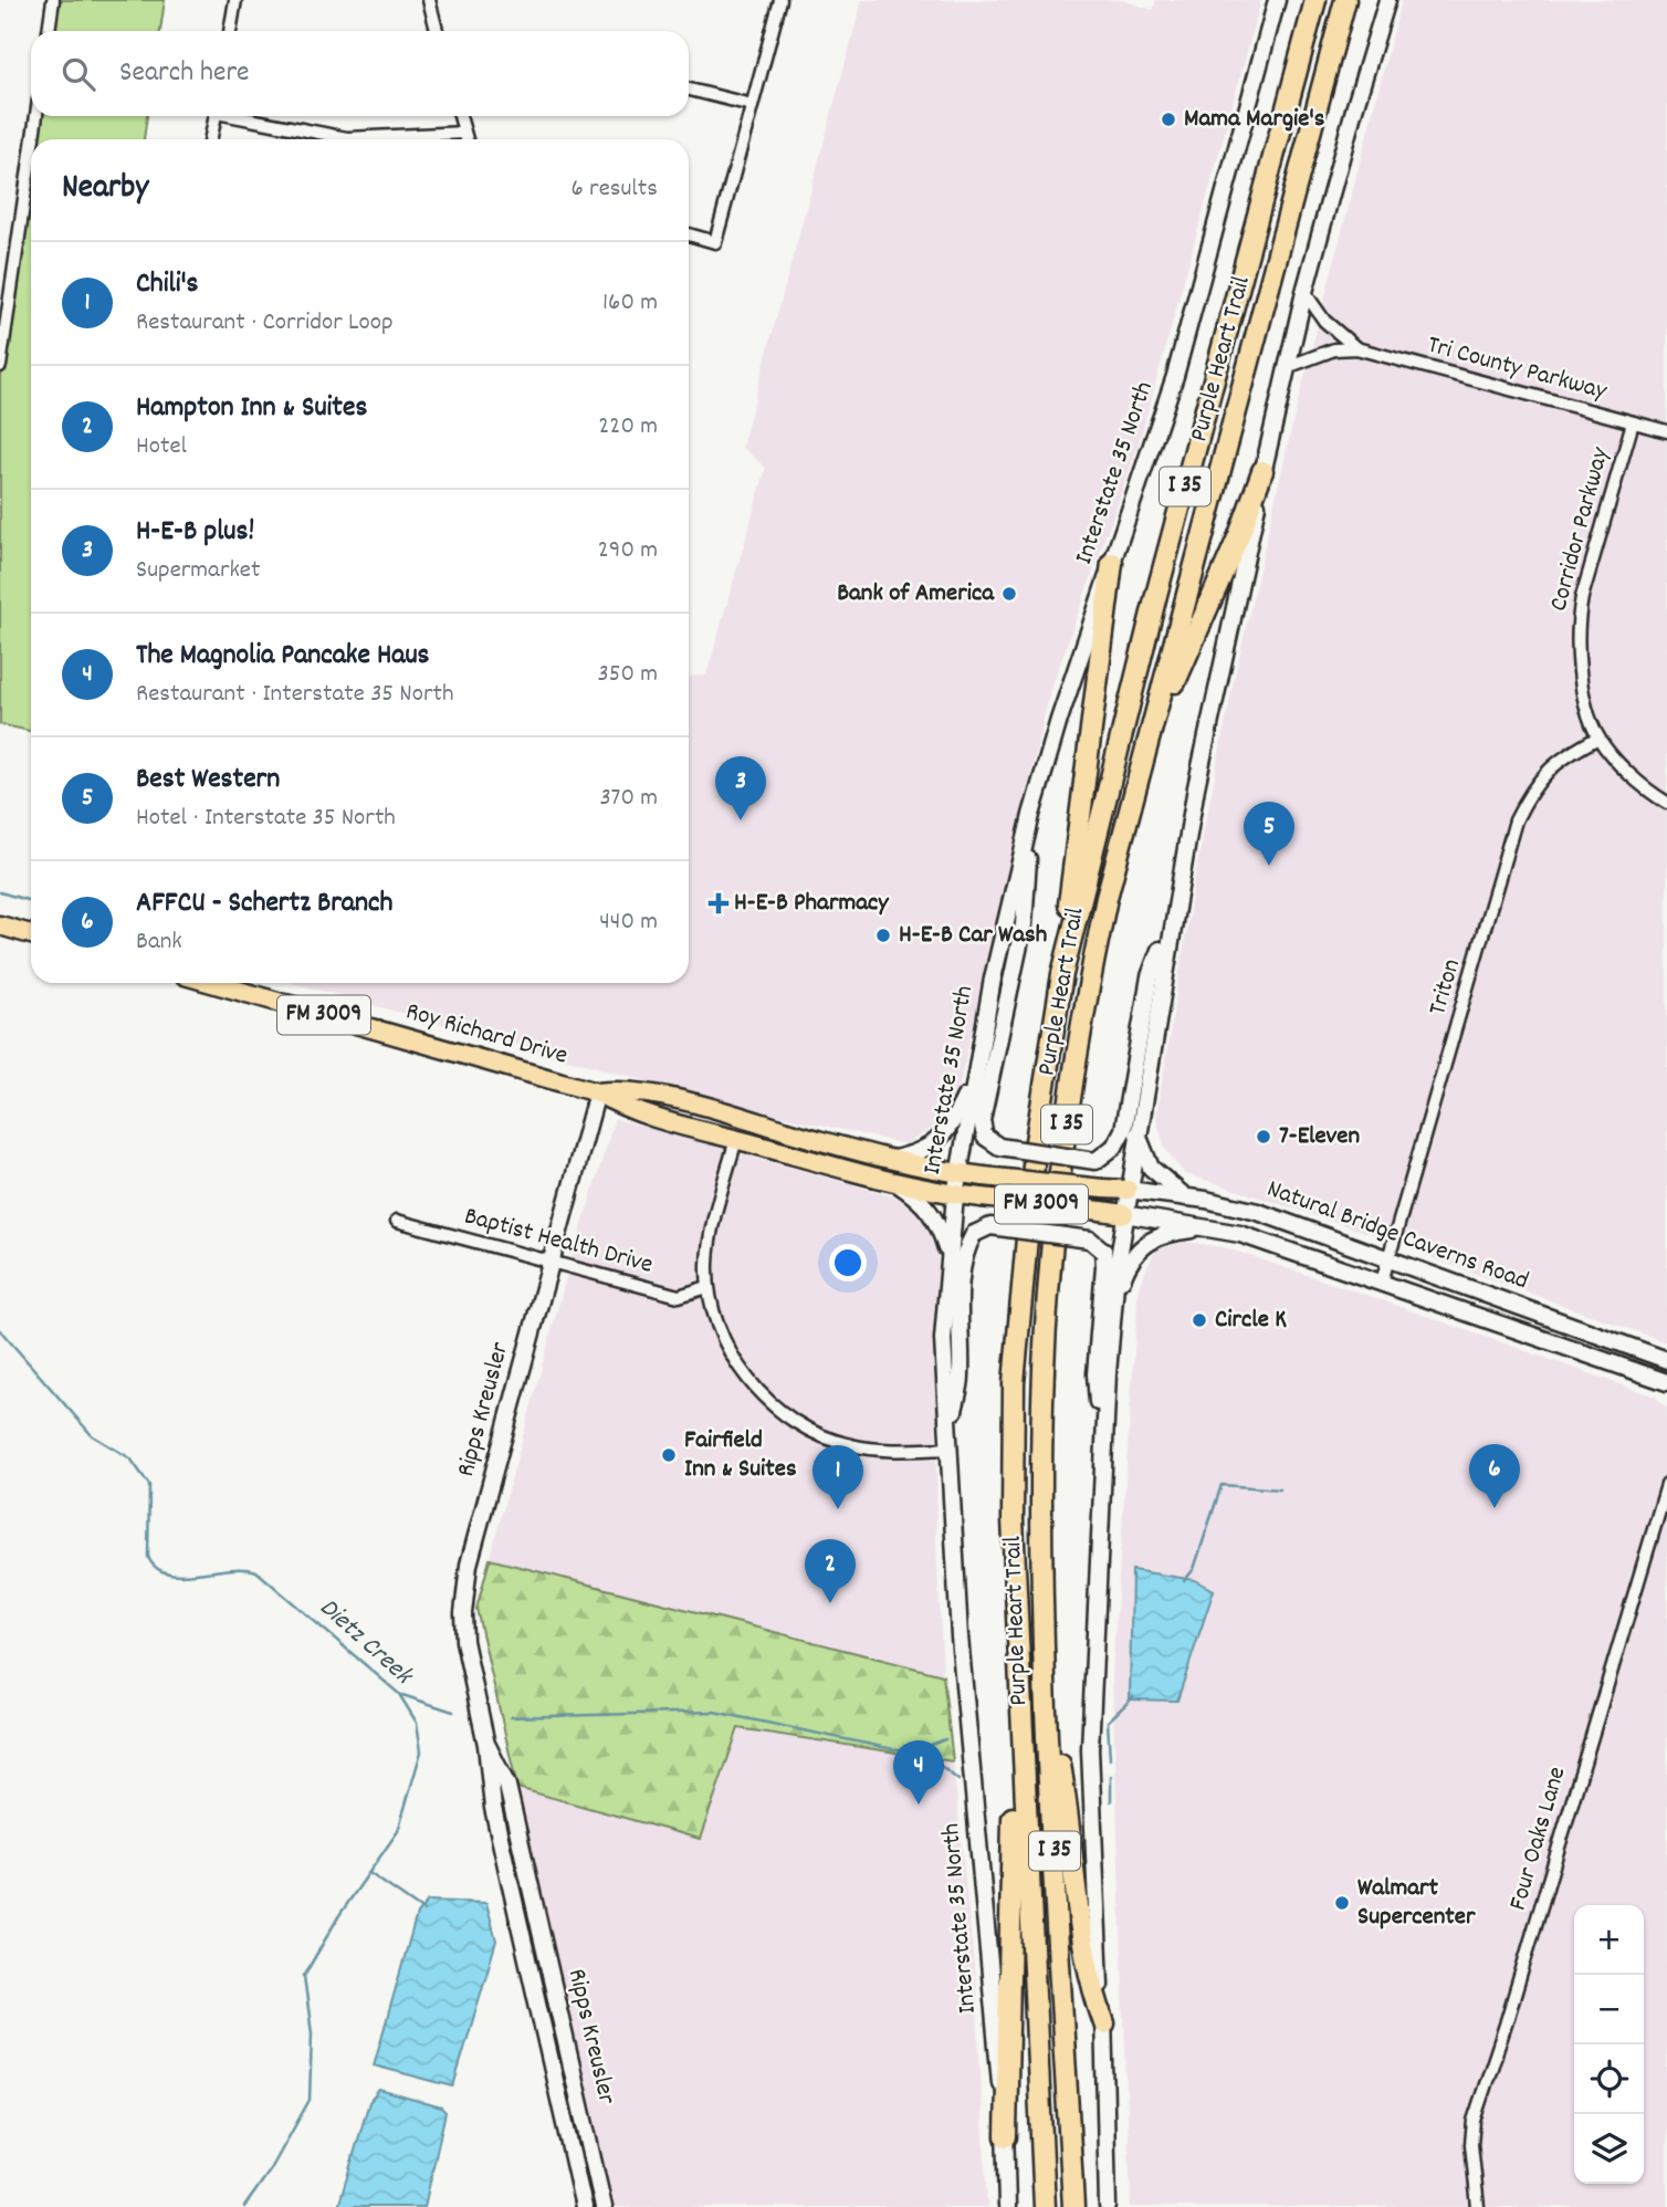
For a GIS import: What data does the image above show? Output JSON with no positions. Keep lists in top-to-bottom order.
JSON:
{
  "streets": {
    "highway": ["Purple Heart Trail", "I 35"],
    "main road": [
      "Interstate 35 North",
      "FM 3009",
      "Roy Richard Drive",
      "Natural Bridge Caverns Road",
      "Ripps Kreusler"
    ],
    "street": [
      "Tri County Parkway",
      "Corridor Parkway",
      "Triton",
      "Baptist Health Drive",
      "Four Oaks Lane"
    ]
  },
  "crossings": [
    ["Tri County Parkway", "Corridor Parkway"],
    ["Interstate 35 North", "FM 3009"],
    ["Interstate 35 North", "Roy Richard Drive"],
    ["Interstate 35 North", "Natural Bridge Caverns Road"],
    ["Corridor Parkway", "Triton"],
    ["Triton", "Natural Bridge Caverns Road"],
    ["FM 3009", "Roy Richard Drive"],
    ["FM 3009", "Natural Bridge Caverns Road"],
    ["Roy Richard Drive", "Natural Bridge Caverns Road"],
    ["Roy Richard Drive", "Ripps Kreusler"],
    ["Baptist Health Drive", "Ripps Kreusler"]
  ],
  "water": ["Dietz Creek"],
  "places": {
    "other": [
      "Mama Margie's",
      "Bank of America",
      "H-E-B Car Wash",
      "7-Eleven",
      "Circle K",
      "Fairfield Inn & Suites",
      "Walmart Supercenter"
    ],
    "health": ["H-E-B Pharmacy"]
  },
  "page": {
    "search": "Search here",
    "heading": ["Nearby", "6 results"],
    "list": [
      {
        "mark": "1",
        "name": "Chili's",
        "note": "Restaurant · Corridor Loop",
        "value": "160 m"
      },
      {
        "mark": "2",
        "name": "Hampton Inn & Suites",
        "note": "Hotel",
        "value": "220 m"
      },
      {
        "mark": "3",
        "name": "H-E-B plus!",
        "note": "Supermarket",
        "value": "290 m"
      },
      {
        "mark": "4",
        "name": "The Magnolia Pancake Haus",
        "note": "Restaurant · Interstate 35 North",
        "value": "350 m"
      },
      {
        "mark": "5",
        "name": "Best Western",
        "note": "Hotel · Interstate 35 North",
        "value": "370 m"
      },
      {
        "mark": "6",
        "name": "AFFCU - Schertz Branch",
        "note": "Bank",
        "value": "440 m"
      }
    ],
    "pins": [
      "3",
      "5",
      "6",
      "1",
      "2",
      "4"
    ],
    "map_buttons": ["+", "−"]
  }
}
